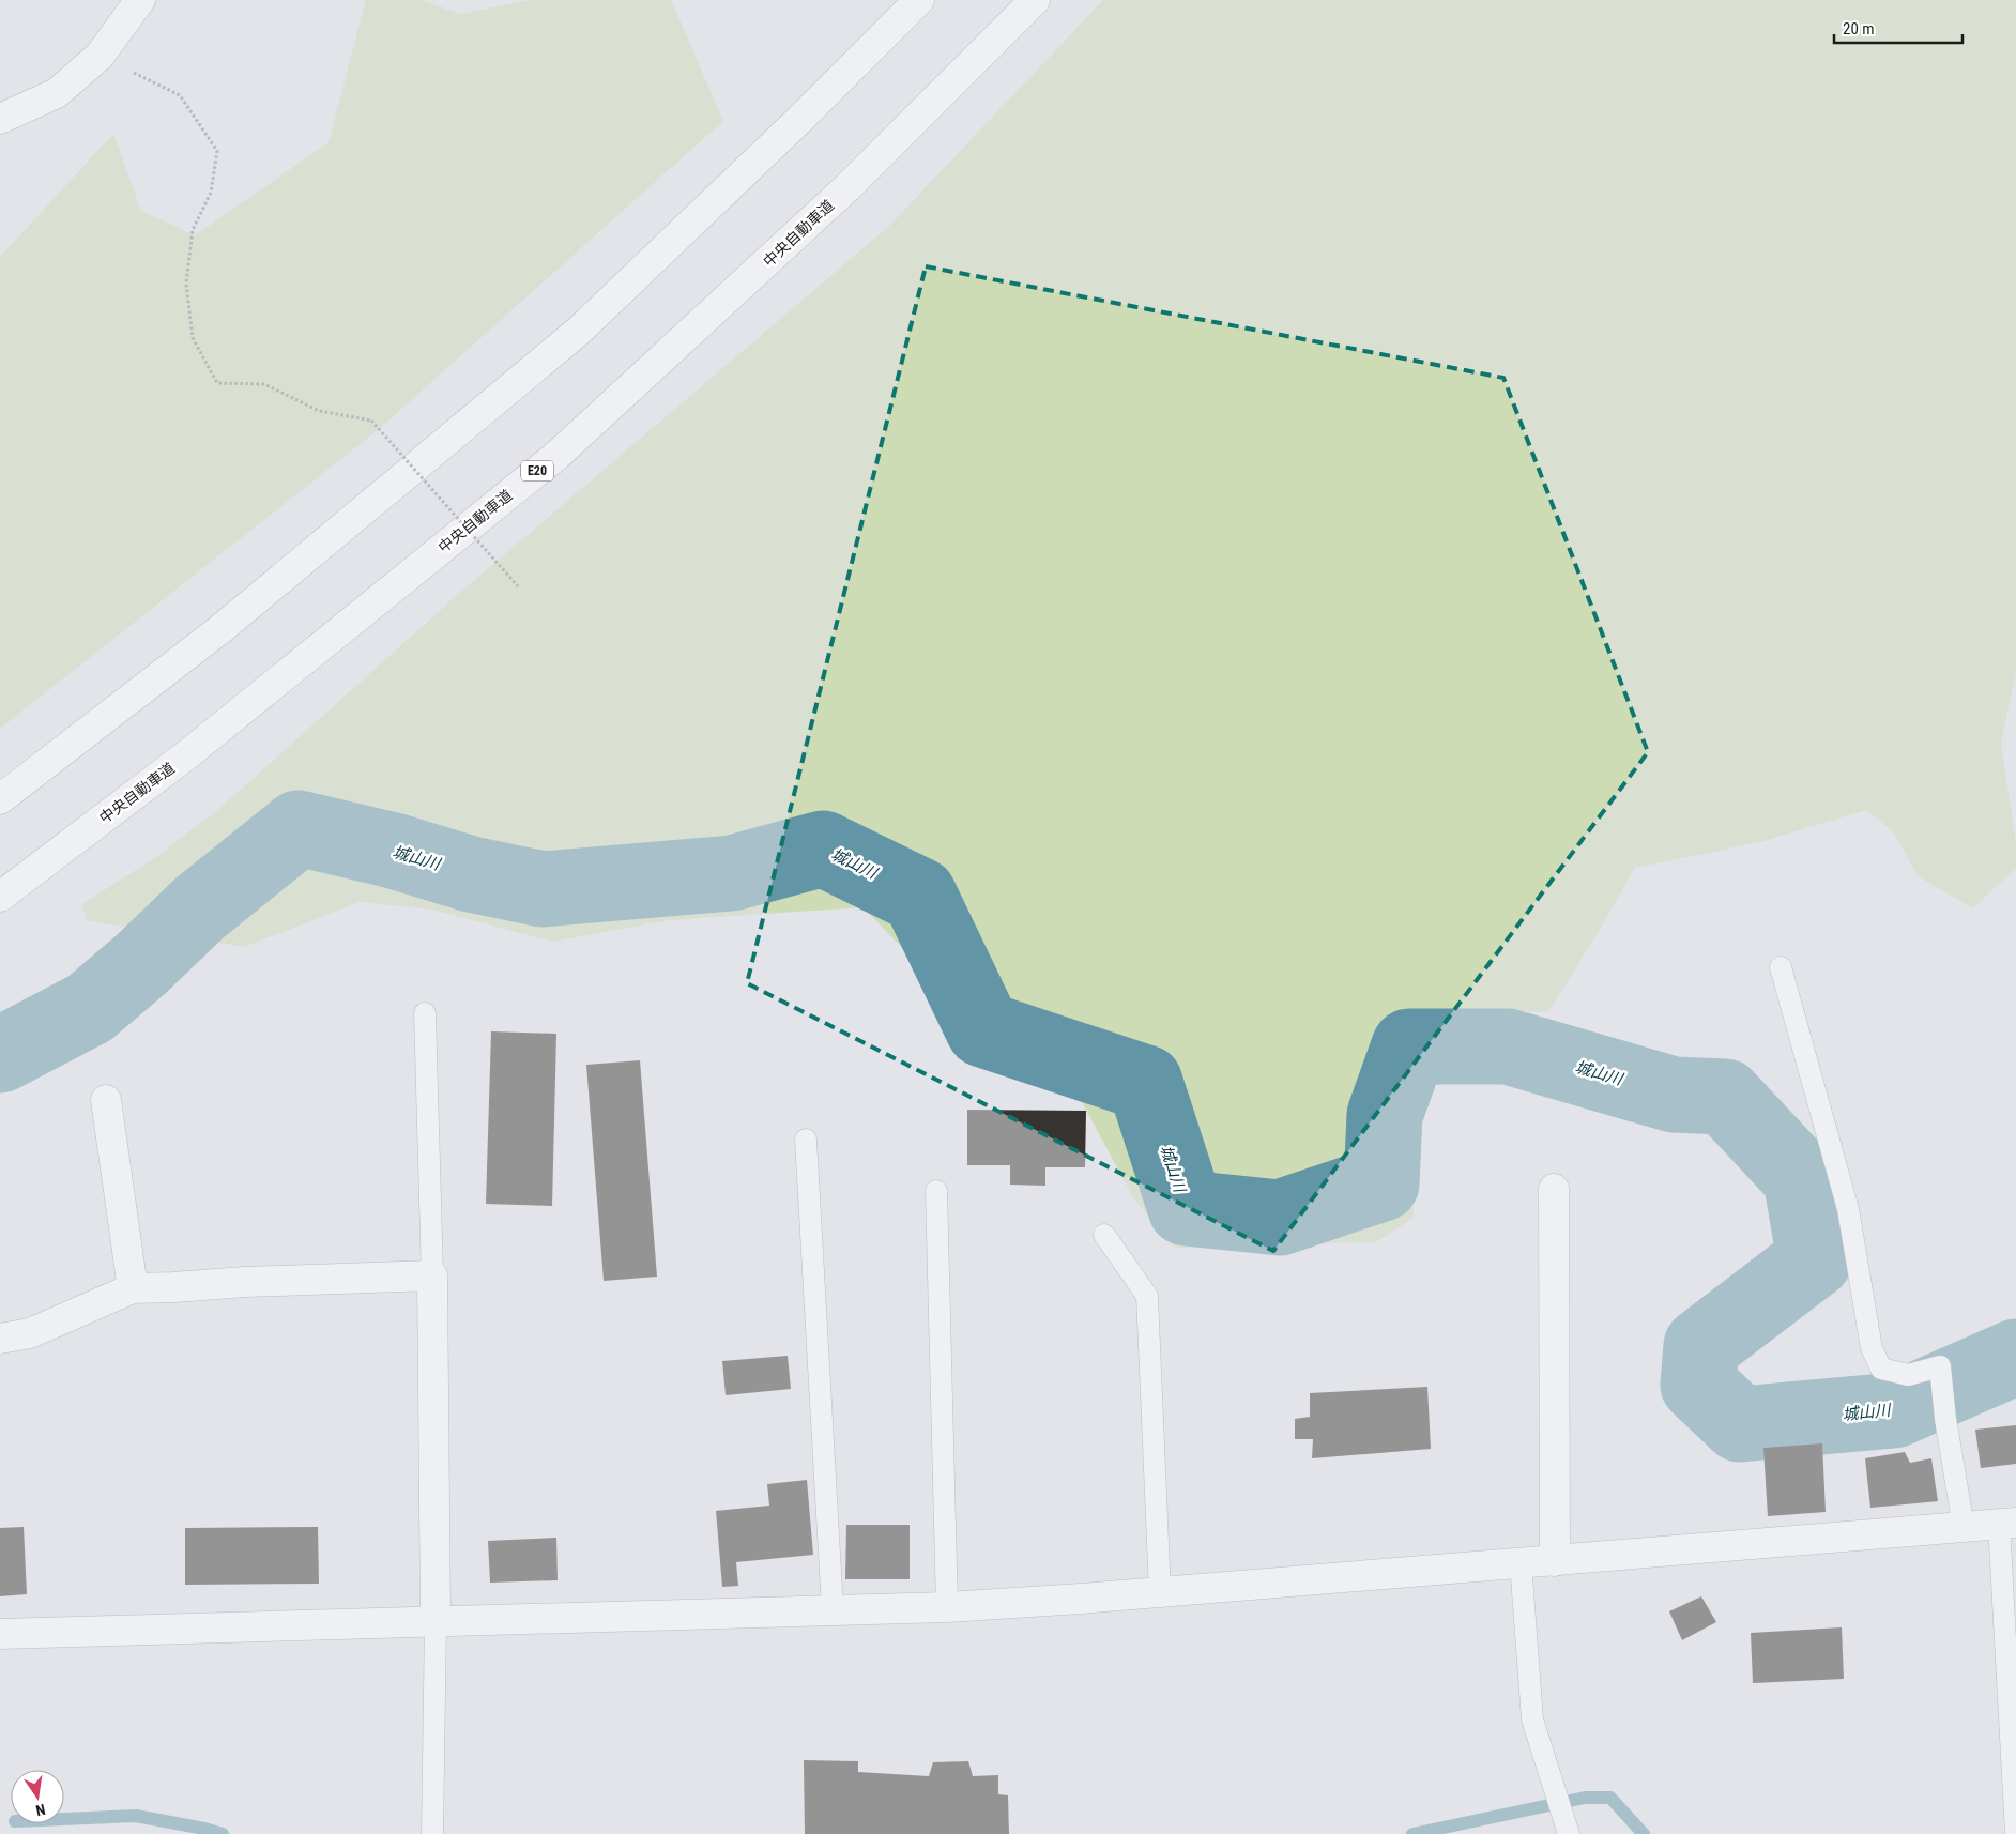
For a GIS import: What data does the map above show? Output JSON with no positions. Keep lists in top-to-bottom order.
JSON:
{
  "streets": {
    "main road": ["中央自動車道", "E20"]
  },
  "water": ["城山川"],
  "scale_bar": "20 m",
  "north": "bottom"
}
